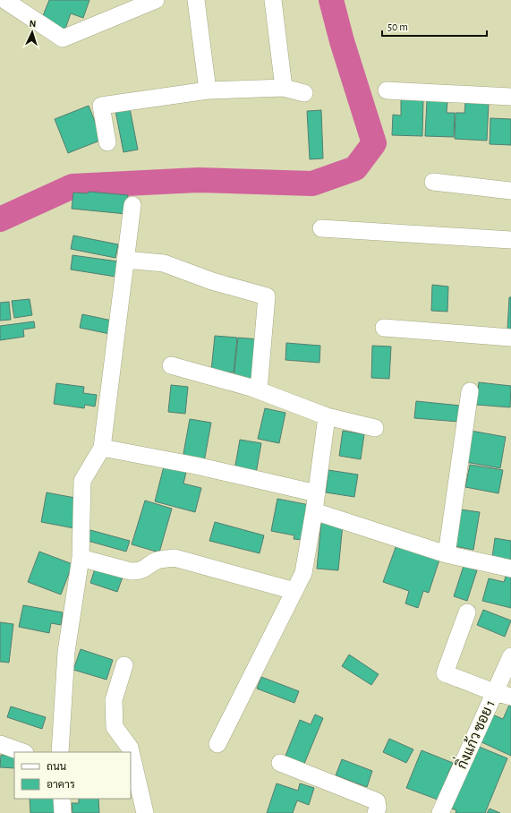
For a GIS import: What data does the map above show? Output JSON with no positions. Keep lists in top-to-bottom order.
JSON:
{
  "streets": {
    "street": ["กิ่งแก้ว ซอย 1"]
  },
  "legend": ["ถนน", "อาคาร"],
  "scale_bar": "50 m",
  "north": "top"
}
